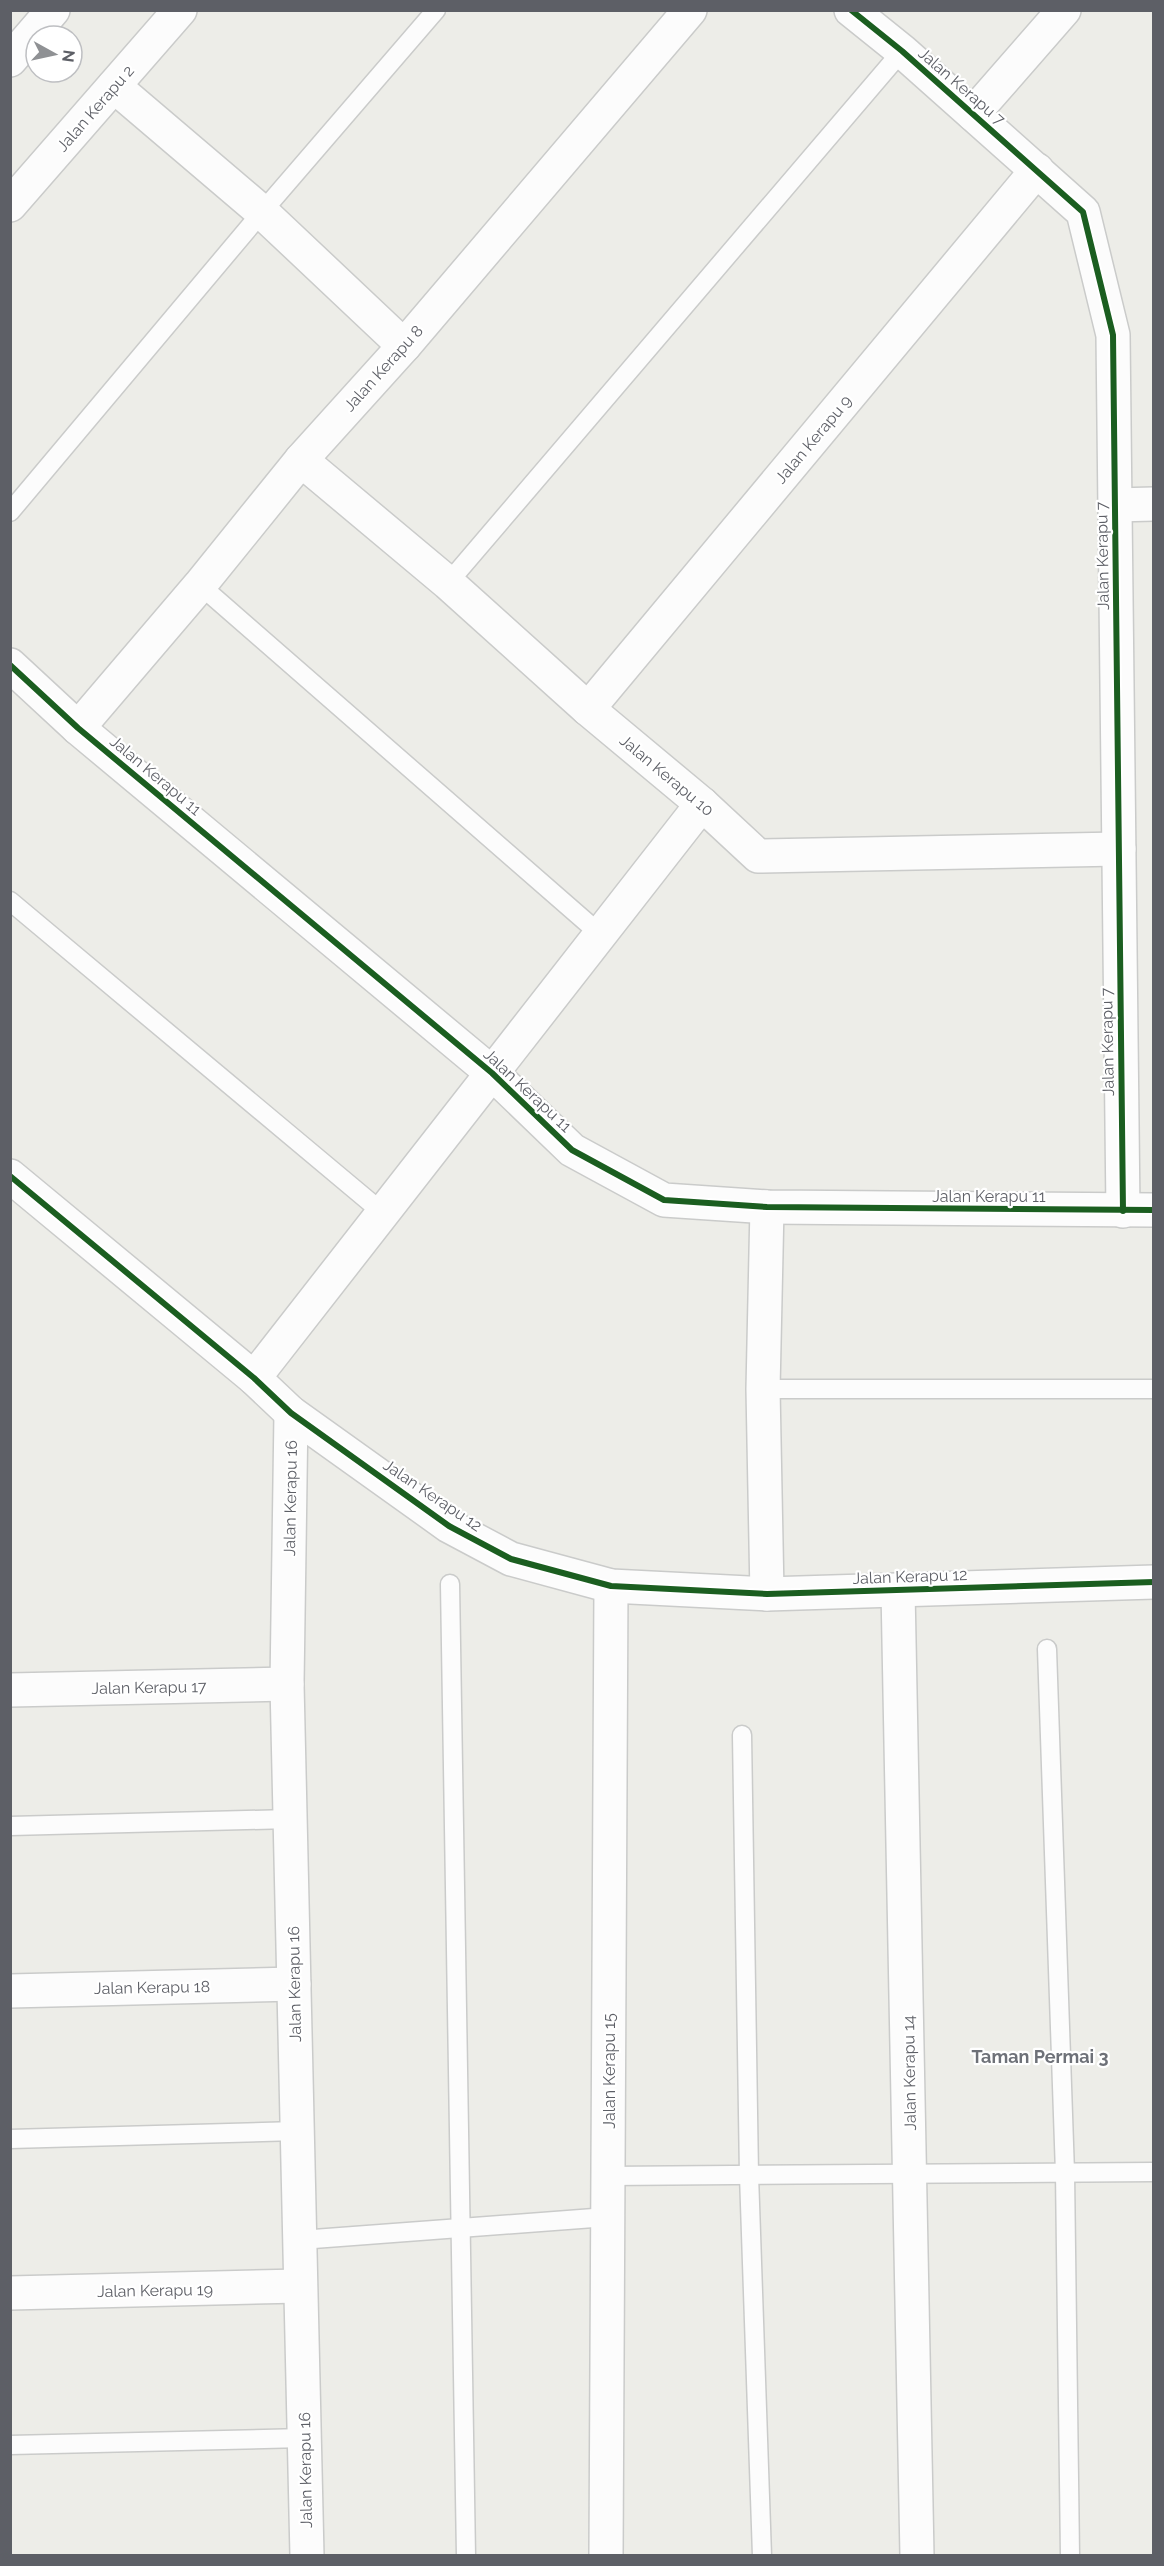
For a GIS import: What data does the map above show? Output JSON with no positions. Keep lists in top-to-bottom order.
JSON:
{
  "streets": {
    "street": [
      "Jalan Kerapu 7",
      "Jalan Kerapu 2",
      "Jalan Kerapu 8",
      "Jalan Kerapu 9",
      "Jalan Kerapu 11",
      "Jalan Kerapu 10",
      "Jalan Kerapu 12",
      "Jalan Kerapu 16",
      "Jalan Kerapu 17",
      "Jalan Kerapu 18",
      "Jalan Kerapu 15",
      "Jalan Kerapu 14",
      "Jalan Kerapu 19"
    ]
  },
  "crossings": [
    ["Jalan Kerapu 7", "Jalan Kerapu 9"],
    ["Jalan Kerapu 7", "Jalan Kerapu 11"],
    ["Jalan Kerapu 7", "Jalan Kerapu 10"],
    ["Jalan Kerapu 8", "Jalan Kerapu 11"],
    ["Jalan Kerapu 8", "Jalan Kerapu 10"],
    ["Jalan Kerapu 9", "Jalan Kerapu 10"],
    ["Jalan Kerapu 12", "Jalan Kerapu 16"],
    ["Jalan Kerapu 12", "Jalan Kerapu 15"],
    ["Jalan Kerapu 12", "Jalan Kerapu 14"],
    ["Jalan Kerapu 16", "Jalan Kerapu 17"],
    ["Jalan Kerapu 16", "Jalan Kerapu 18"],
    ["Jalan Kerapu 16", "Jalan Kerapu 19"]
  ],
  "districts": ["Taman Permai 3"],
  "north": "right"
}
